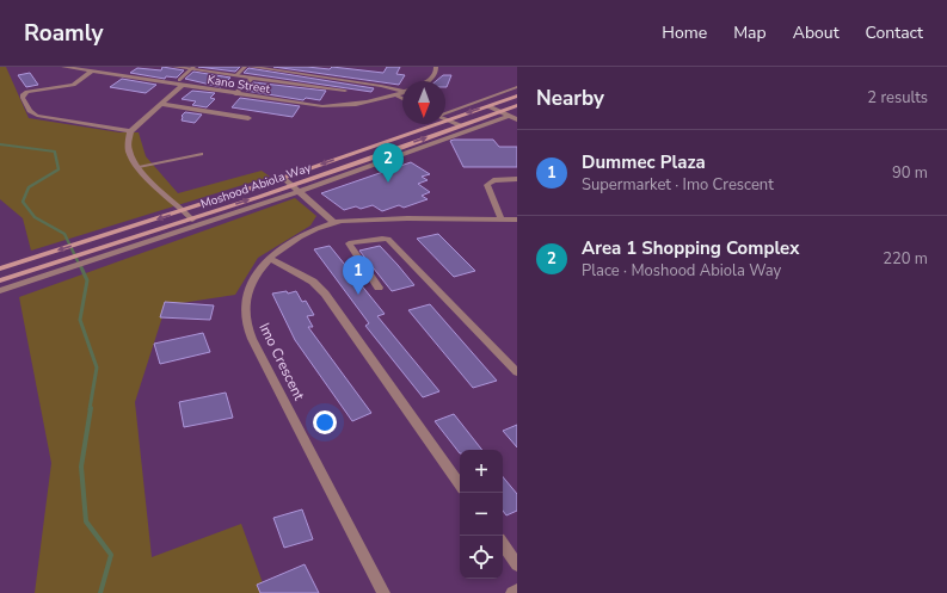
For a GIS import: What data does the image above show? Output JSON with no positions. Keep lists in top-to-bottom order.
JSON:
{
  "streets": {
    "main road": ["Moshood Abiola Way"],
    "street": ["Kano Street", "Imo Crescent"]
  },
  "north": "bottom",
  "page": {
    "header": "Roamly",
    "nav": [
      "Home",
      "Map",
      "About",
      "Contact"
    ],
    "heading": ["Nearby", "2 results"],
    "list": [
      {
        "mark": "1",
        "name": "Dummec Plaza",
        "note": "Supermarket · Imo Crescent",
        "value": "90 m"
      },
      {
        "mark": "2",
        "name": "Area 1 Shopping Complex",
        "note": "Place · Moshood Abiola Way",
        "value": "220 m"
      }
    ],
    "pins": ["2", "1"],
    "map_buttons": ["+", "−"]
  }
}
